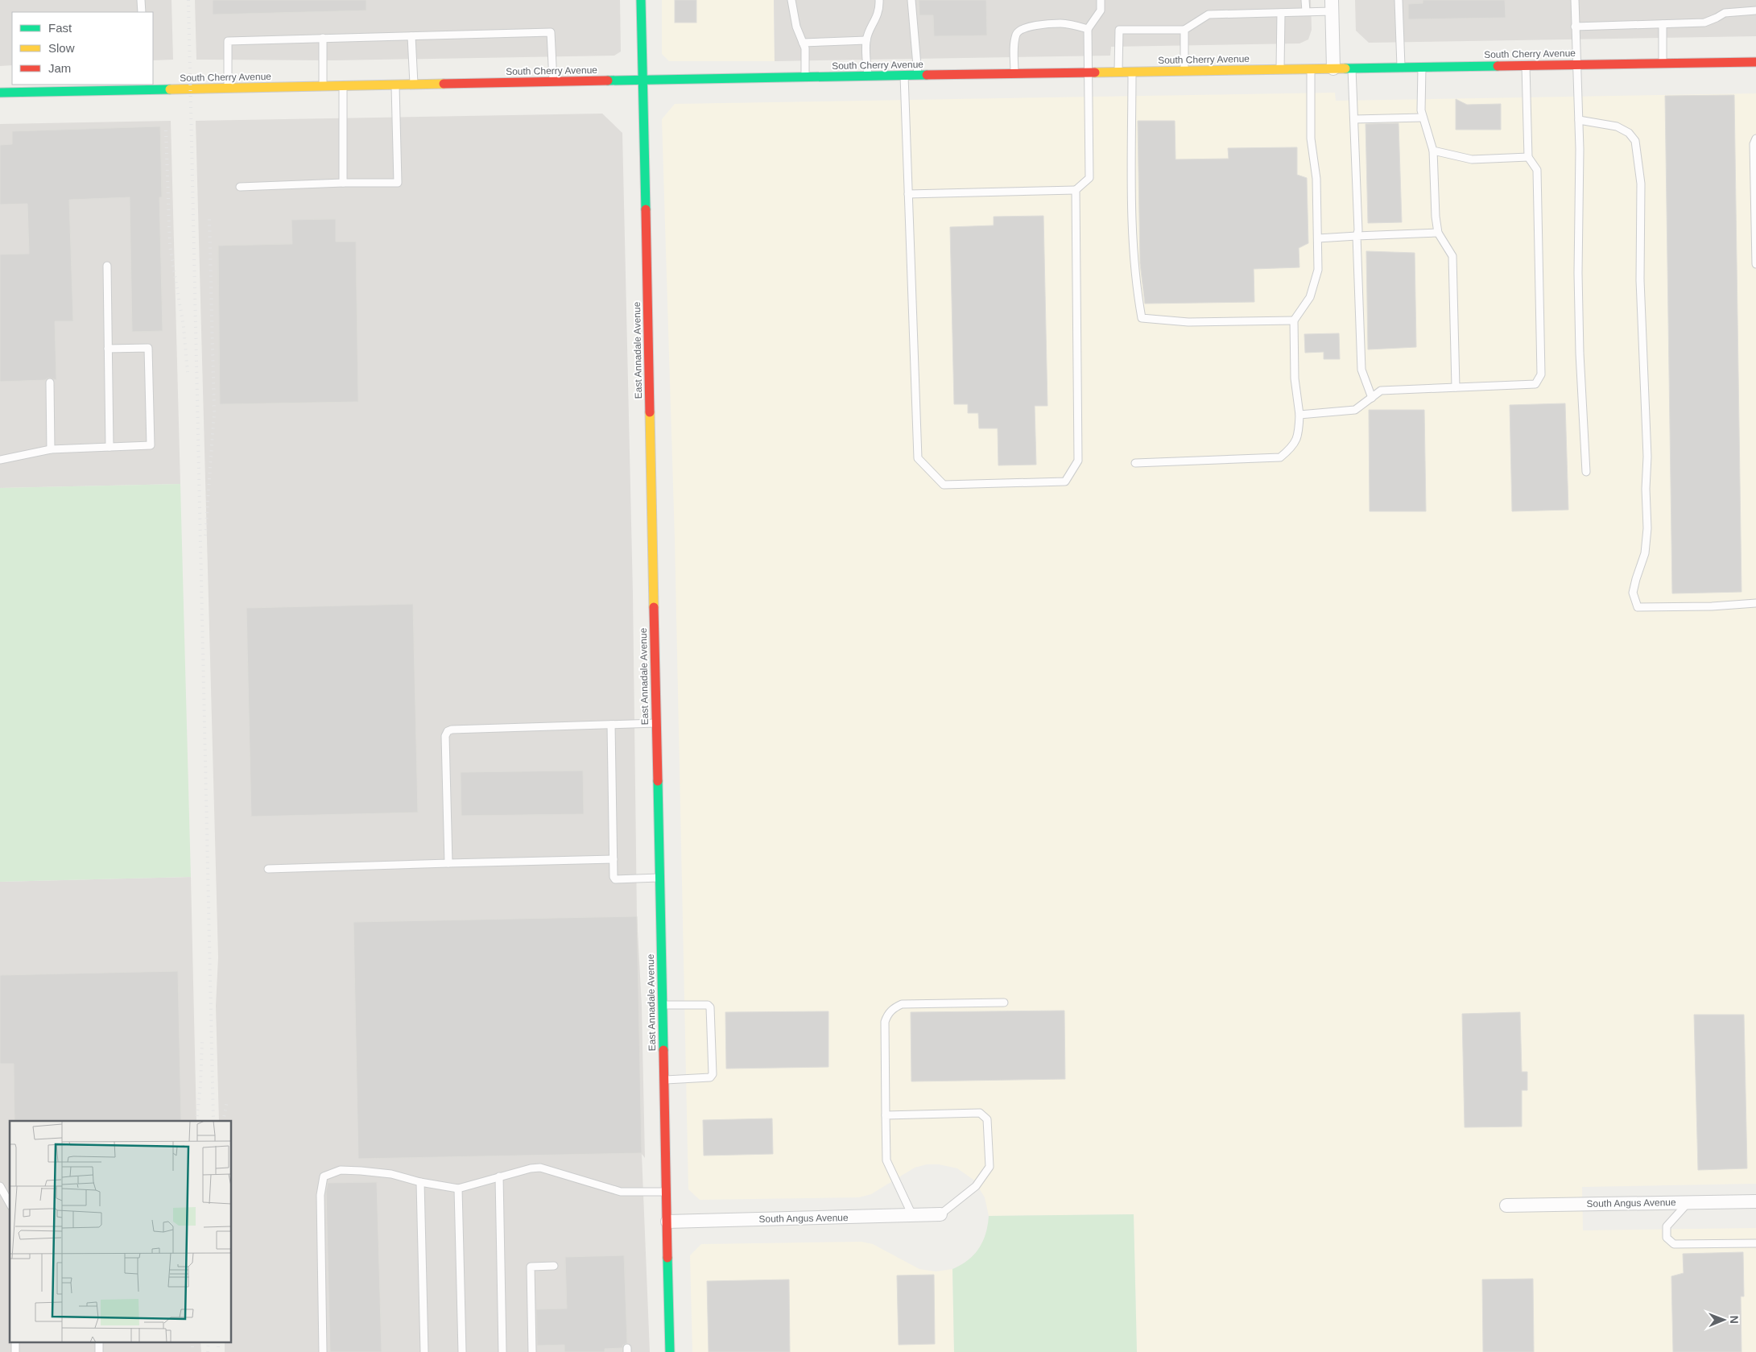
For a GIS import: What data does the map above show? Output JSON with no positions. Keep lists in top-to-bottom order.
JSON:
{
  "streets": {
    "street": ["South Cherry Avenue", "East Annadale Avenue", "South Angus Avenue"]
  },
  "crossings": [
    ["South Cherry Avenue", "East Annadale Avenue"],
    ["East Annadale Avenue", "South Angus Avenue"]
  ],
  "legend": ["Fast", "Slow", "Jam"],
  "north": "right"
}
